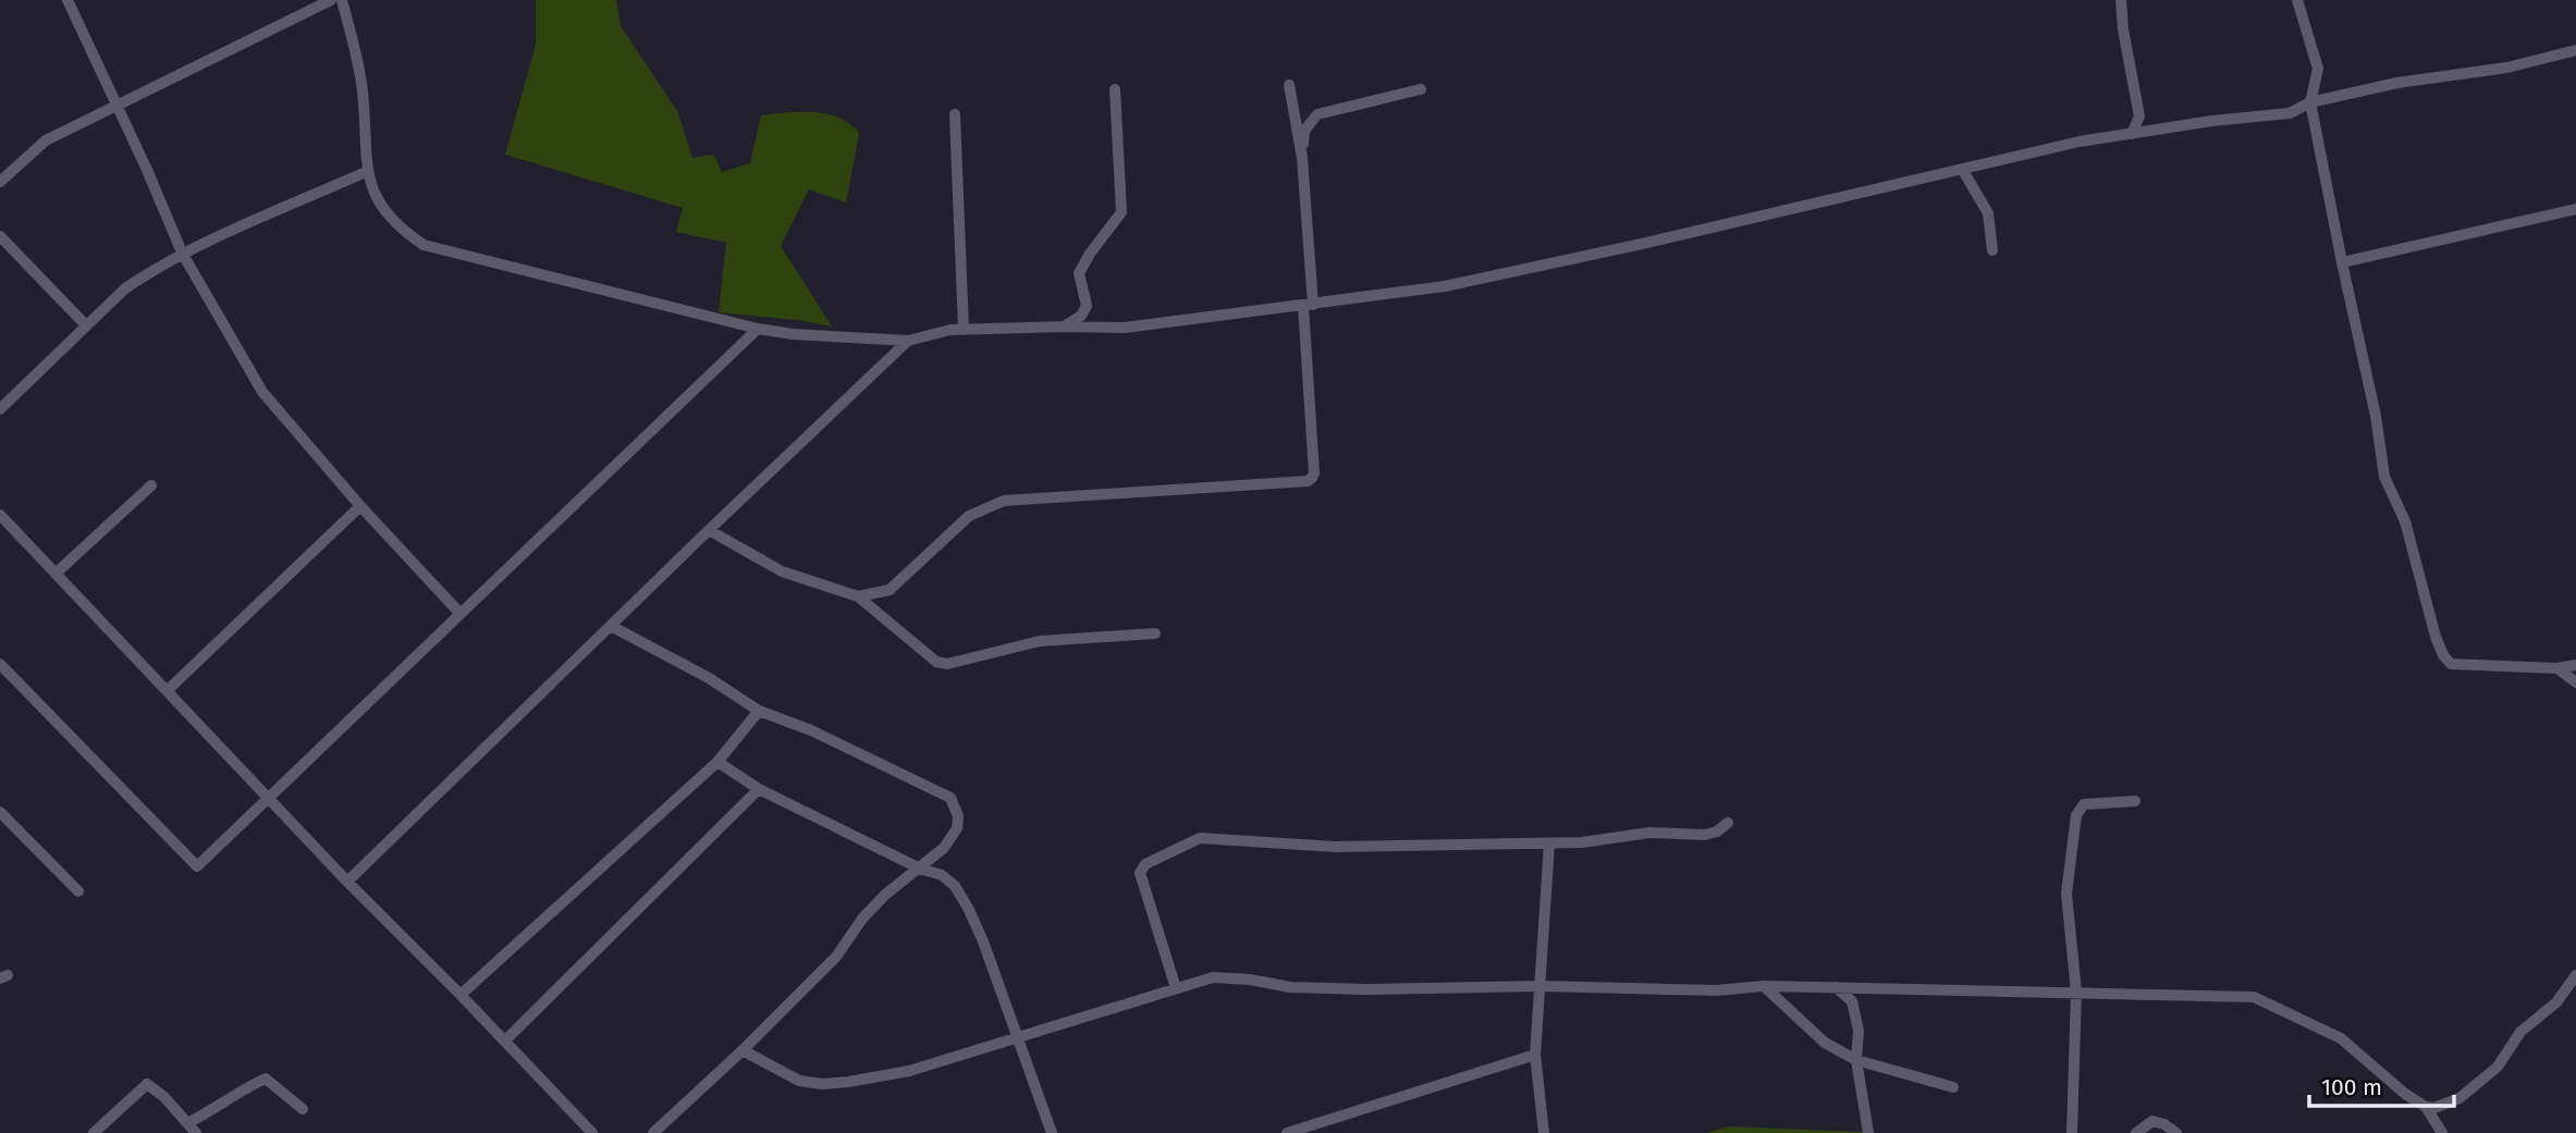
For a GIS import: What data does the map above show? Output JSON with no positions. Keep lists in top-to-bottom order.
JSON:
{
  "scale_bar": "100 m"
}
